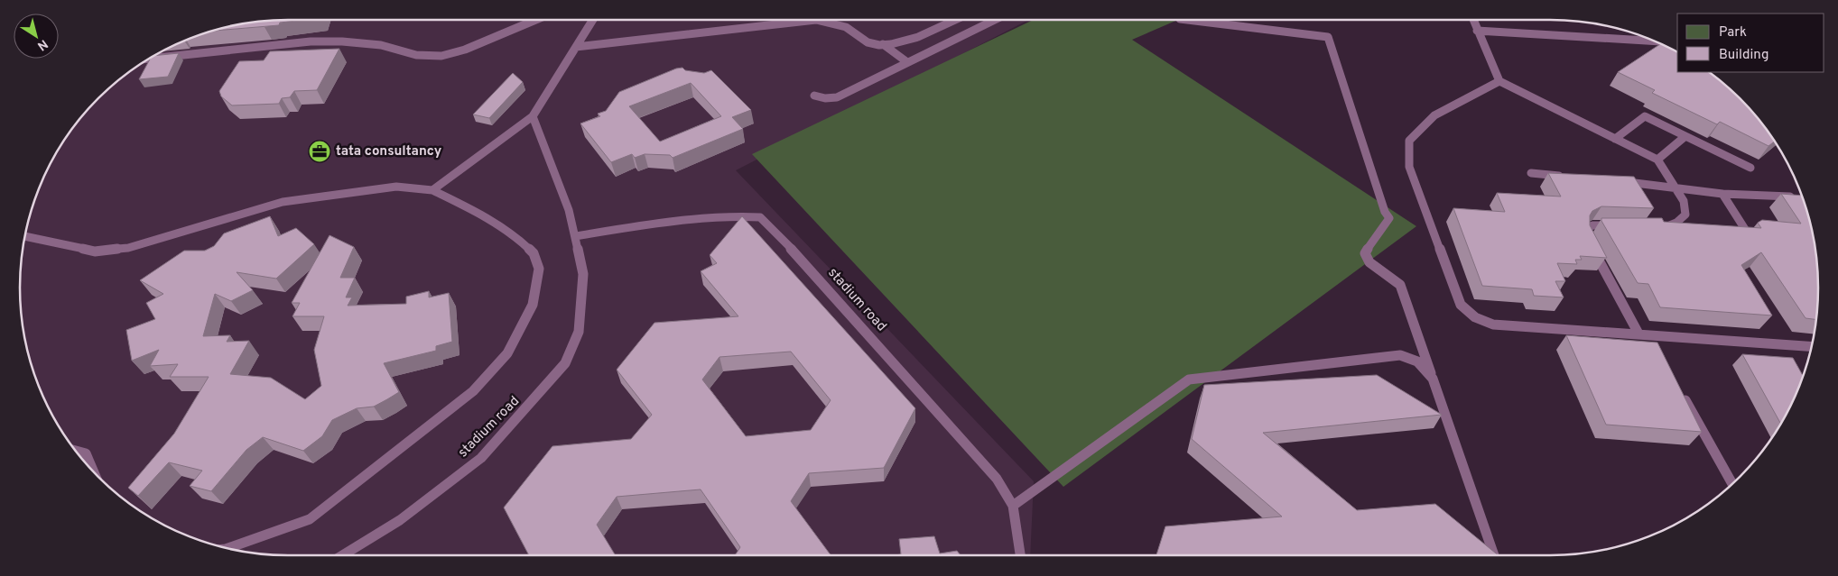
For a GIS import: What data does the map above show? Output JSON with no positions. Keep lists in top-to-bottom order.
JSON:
{
  "streets": {
    "lane": ["stadium road"]
  },
  "places": {
    "office": ["tata consultancy"]
  },
  "legend": ["Park", "Building"],
  "north": "bottom right"
}
